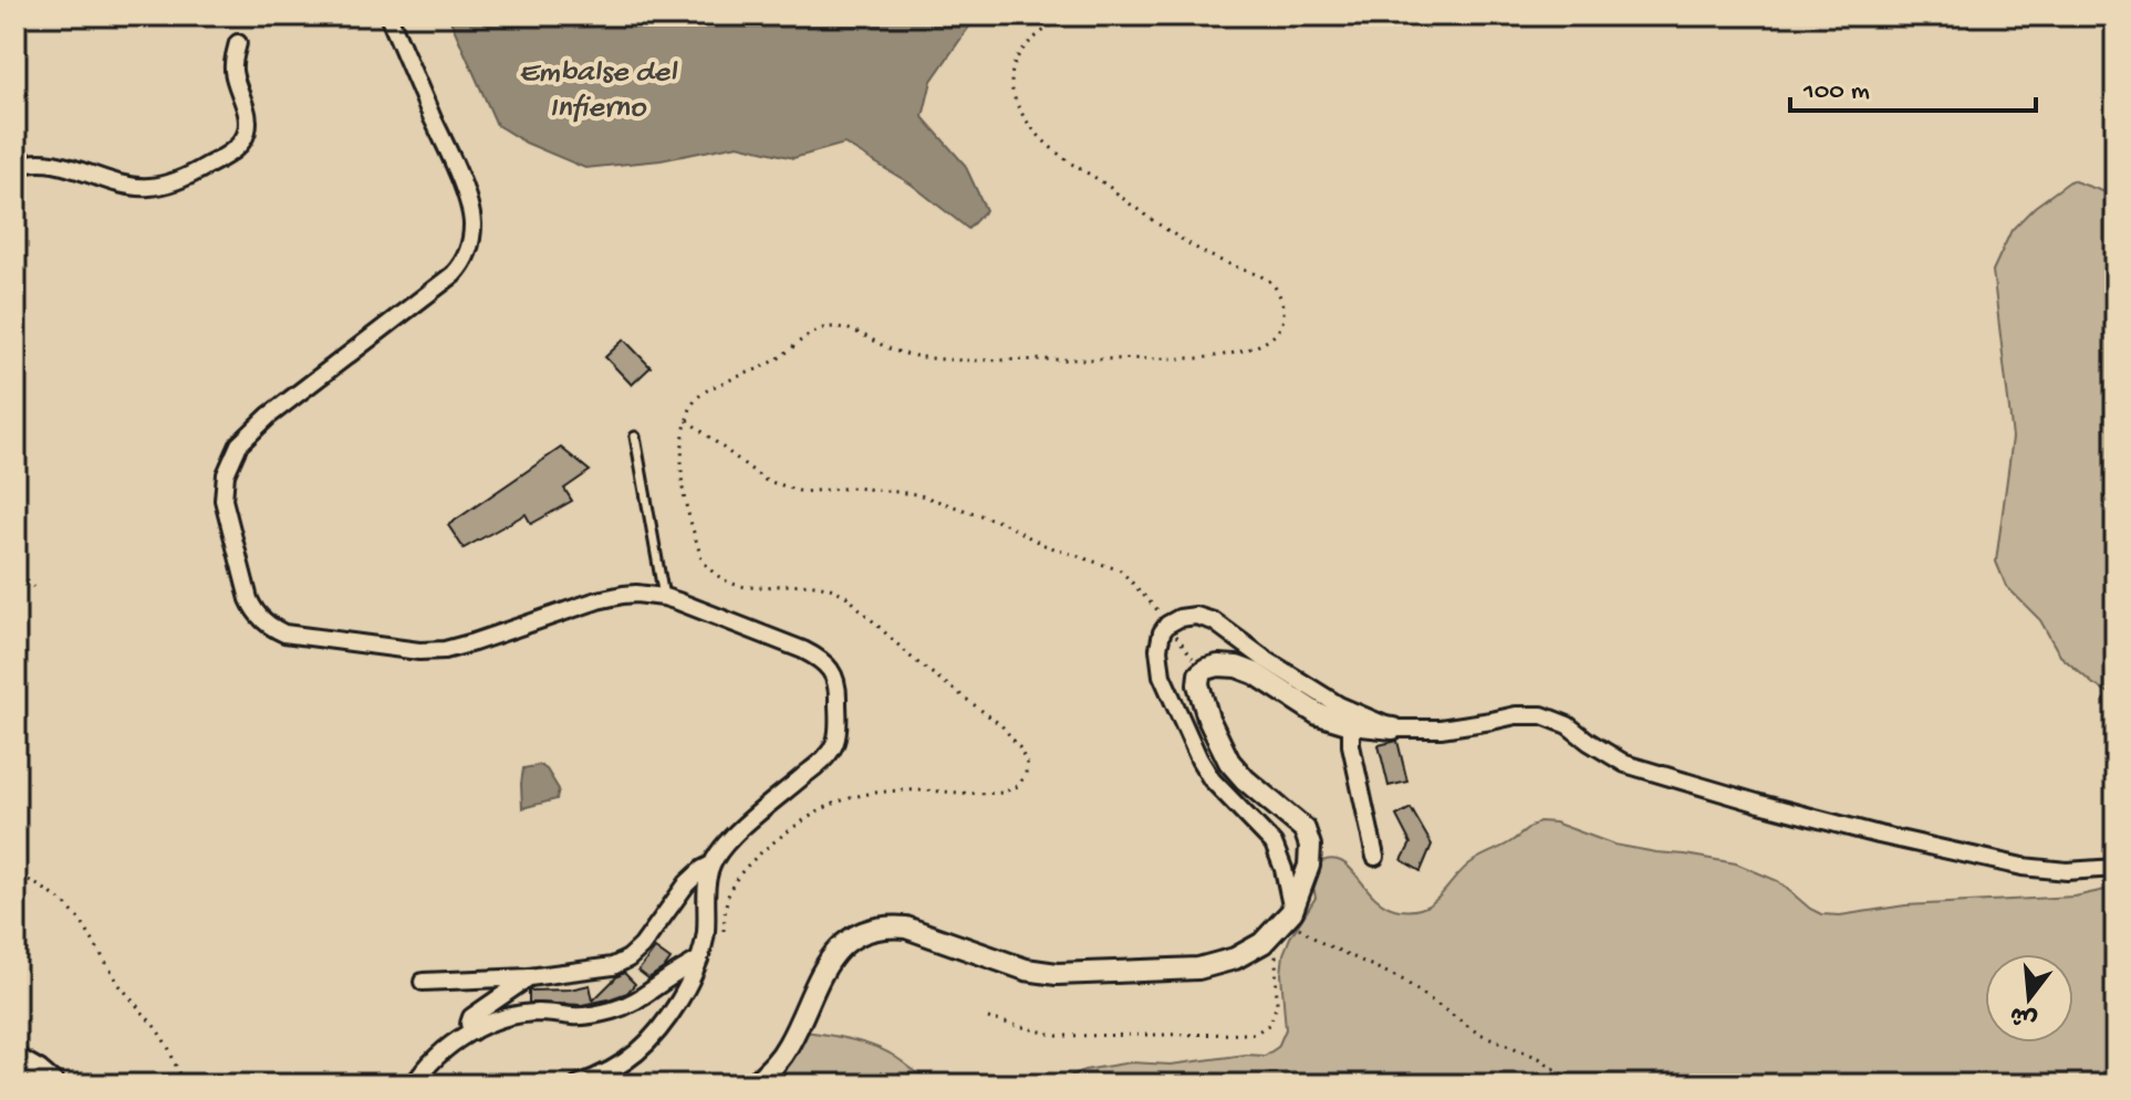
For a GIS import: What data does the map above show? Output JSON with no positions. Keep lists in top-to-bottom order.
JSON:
{
  "water": ["Embalse del Infierno"],
  "scale_bar": "100 m",
  "north": "bottom"
}
